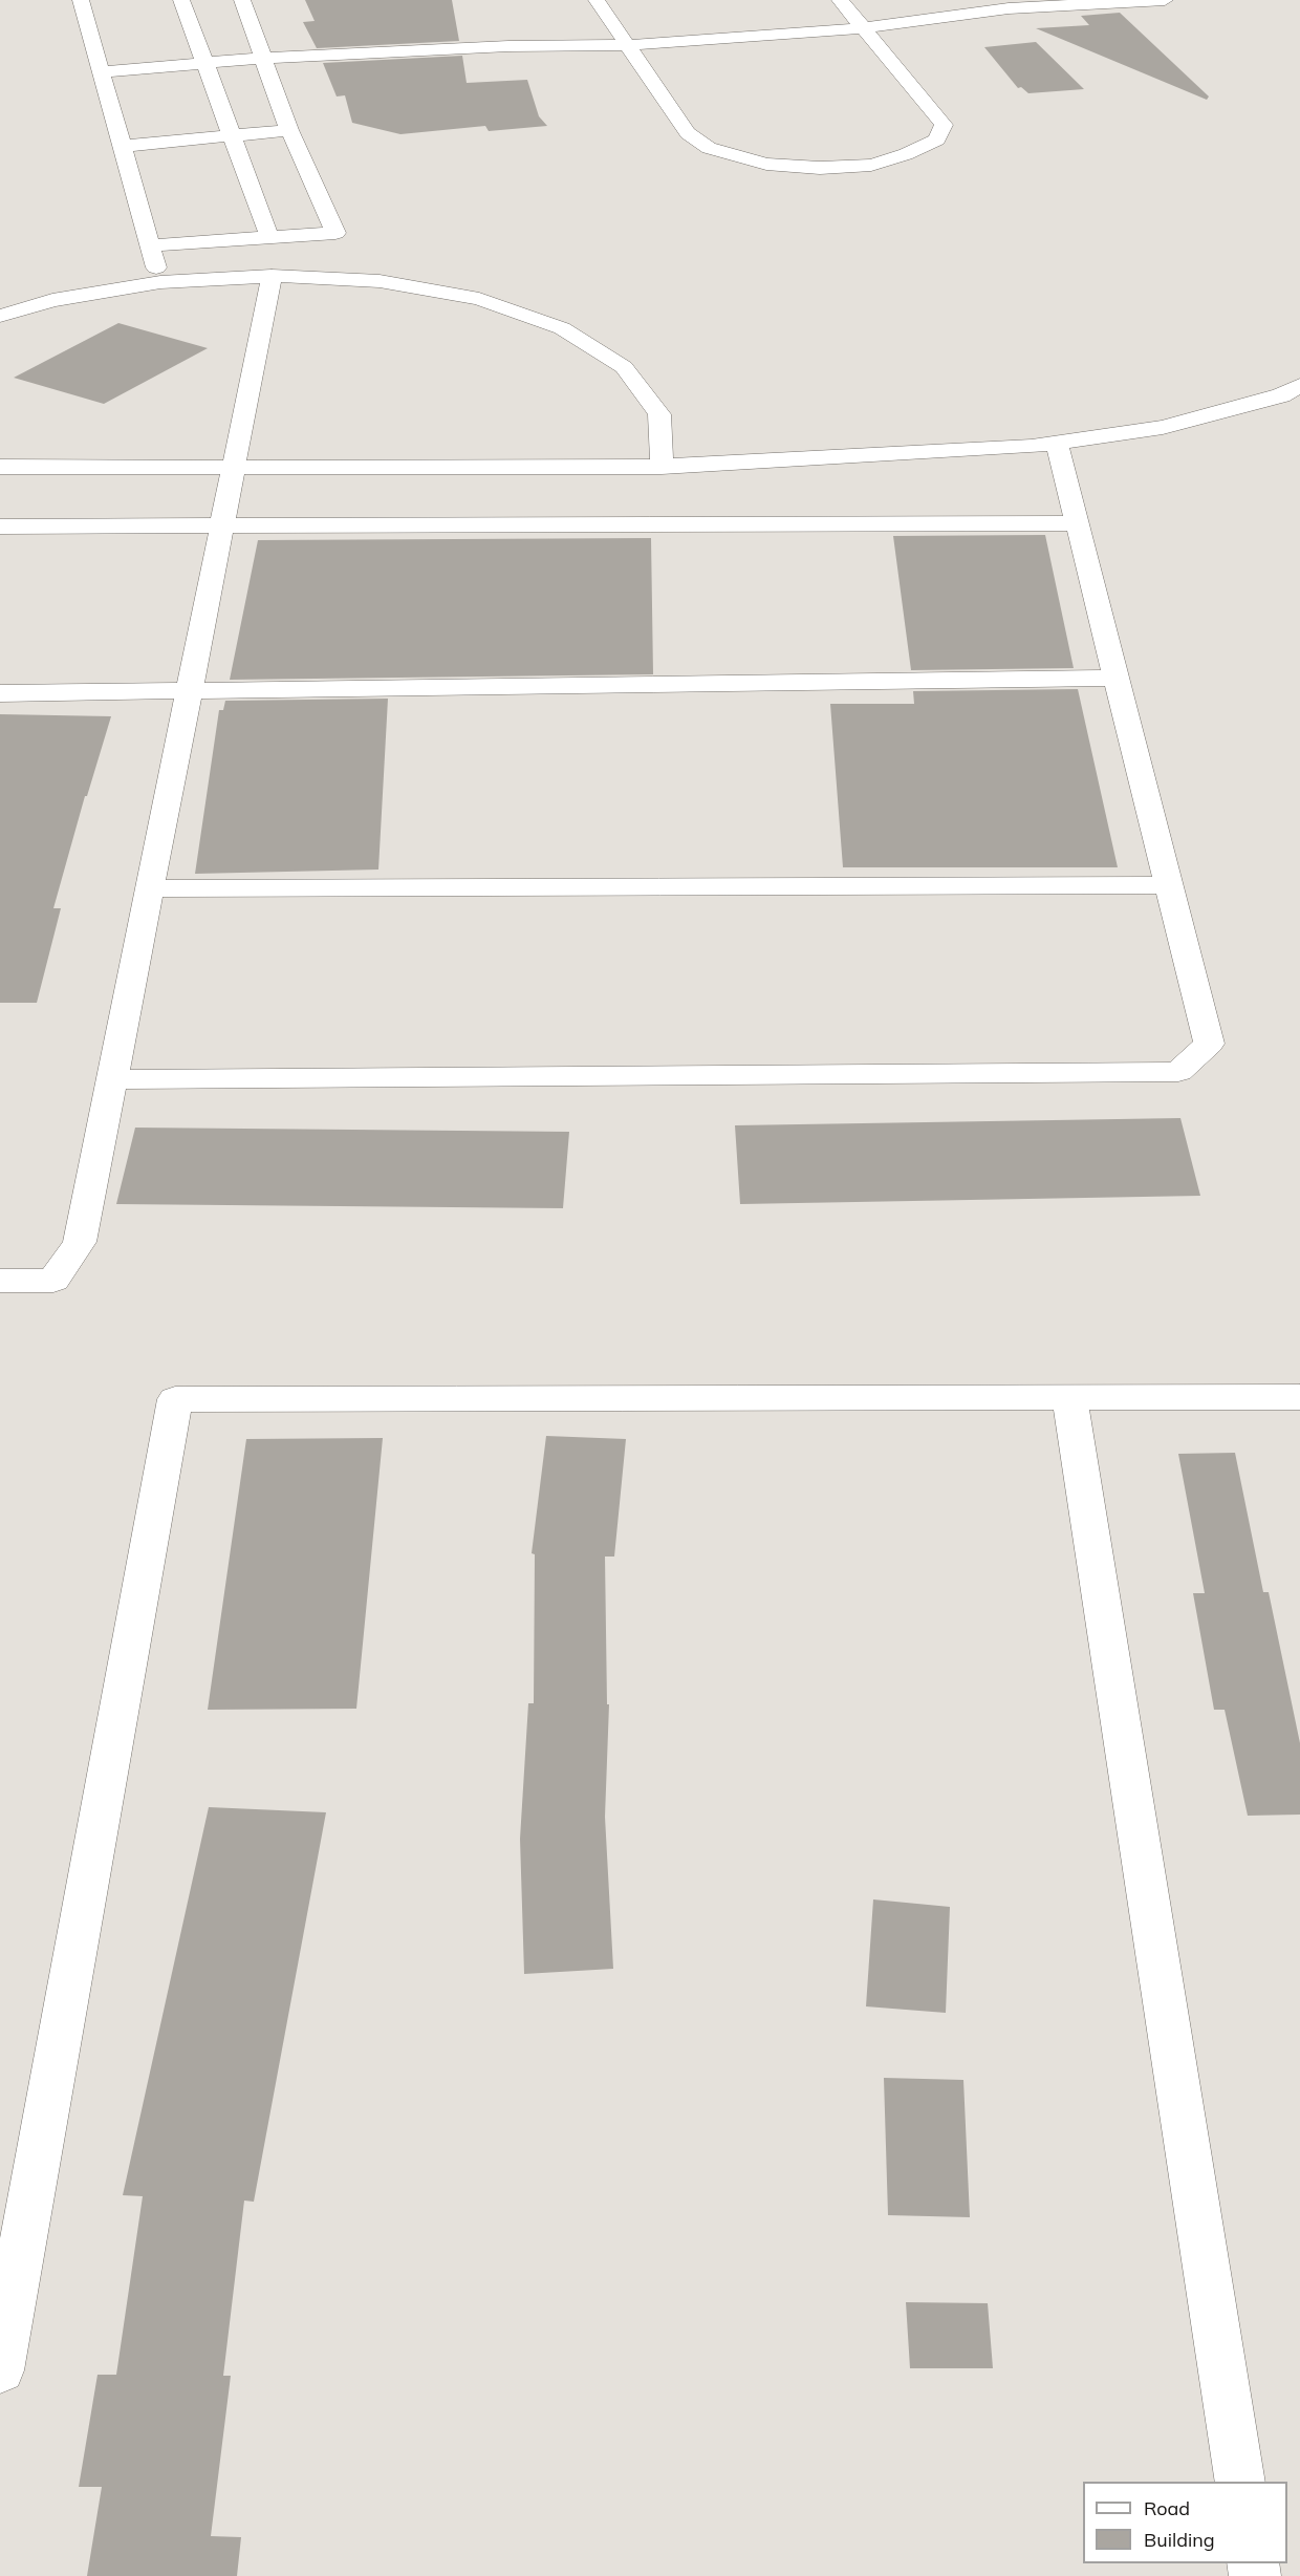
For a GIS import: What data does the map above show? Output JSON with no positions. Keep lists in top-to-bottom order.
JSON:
{
  "legend": ["Road", "Building"]
}
